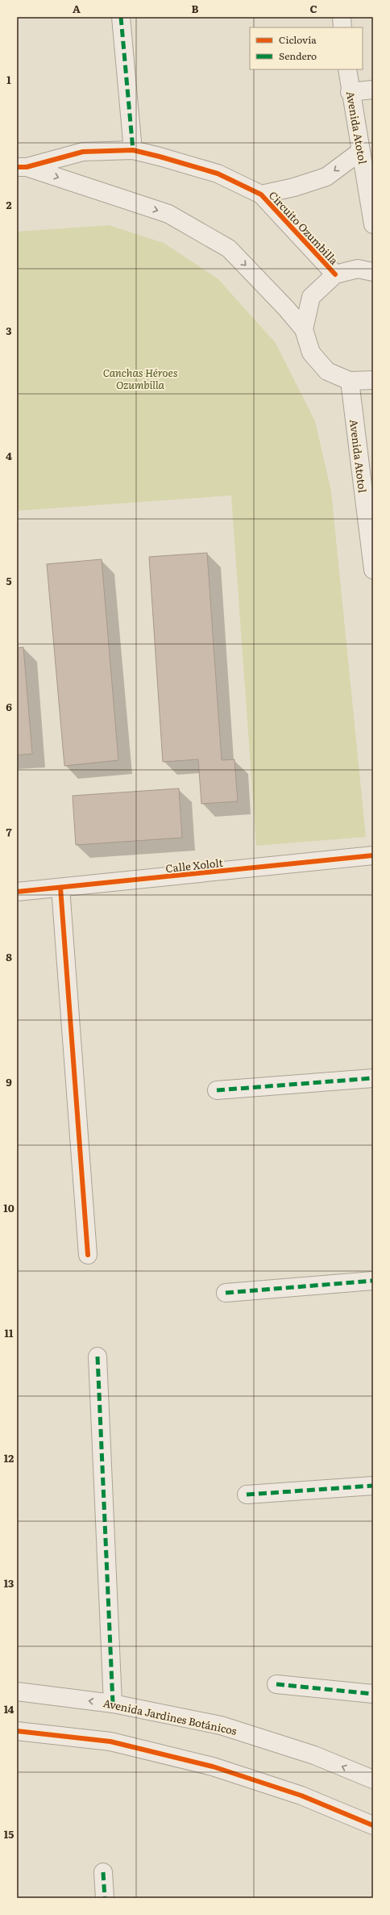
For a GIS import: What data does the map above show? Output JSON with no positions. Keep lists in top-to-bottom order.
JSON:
{
  "streets": {
    "street": [
      "Avenida Atotol",
      "Circuito Ozumbilla",
      "Calle Xololt",
      "Avenida Jardines Botánicos"
    ]
  },
  "parks": ["Canchas Héroes Ozumbilla"],
  "legend": ["Ciclovía", "Sendero"],
  "grid": {
    "columns": ["A", "B", "C"],
    "rows": [
      "1",
      "2",
      "3",
      "4",
      "5",
      "6",
      "7",
      "8",
      "9",
      "10",
      "11",
      "12",
      "13",
      "14",
      "15"
    ]
  }
}
